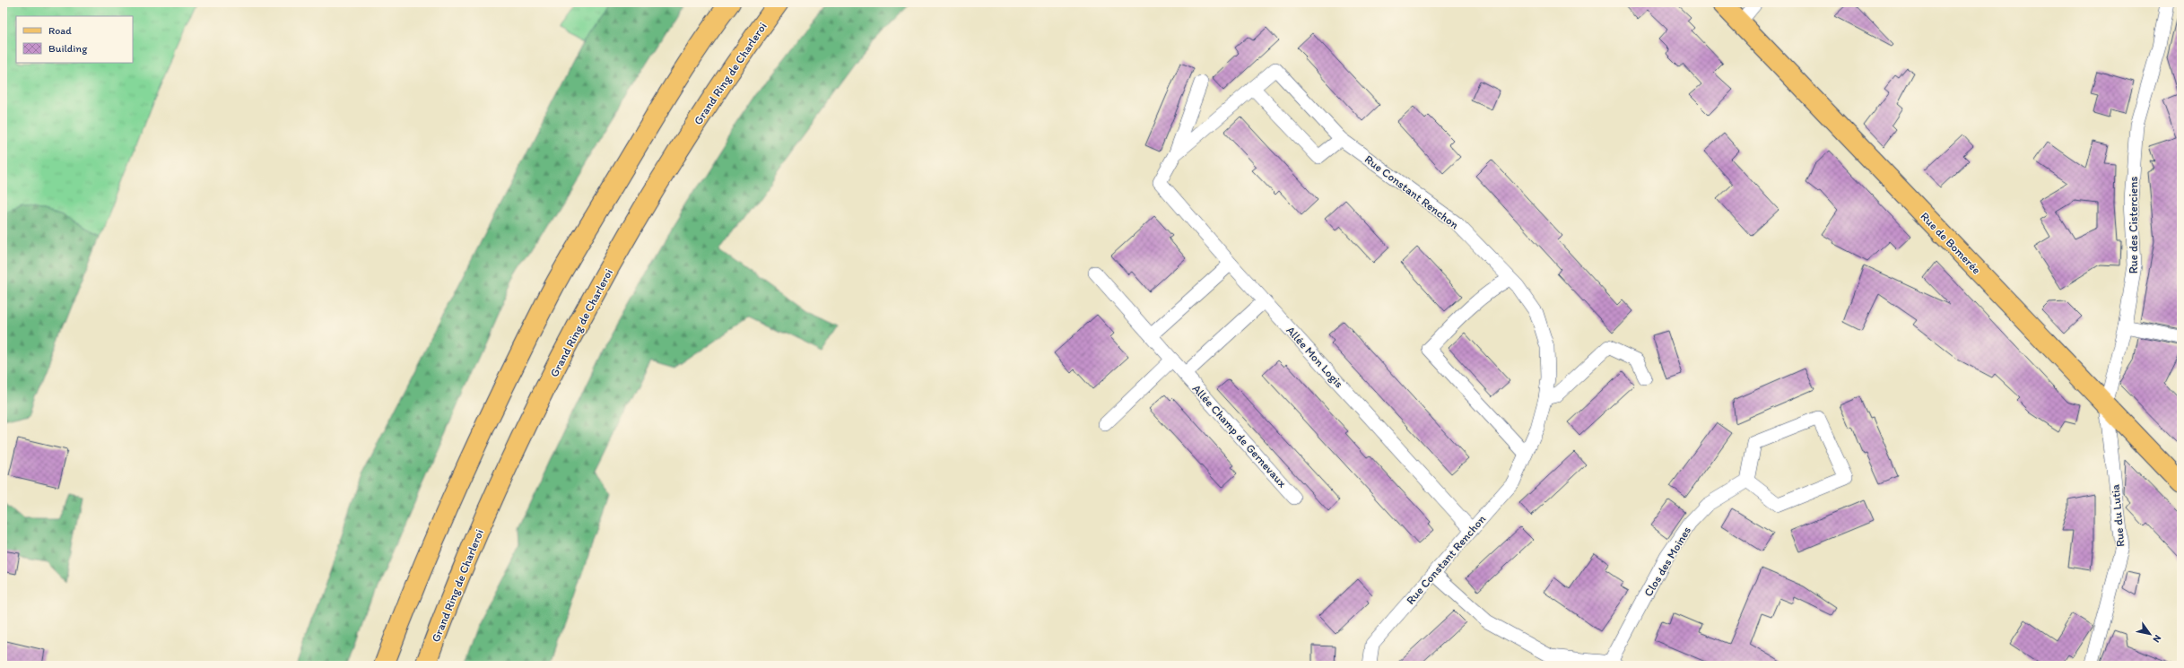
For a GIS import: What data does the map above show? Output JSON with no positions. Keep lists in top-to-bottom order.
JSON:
{
  "streets": {
    "main road": ["Grand Ring de Charleroi", "Rue de Bomerée"],
    "street": [
      "Rue Constant Renchon",
      "Rue des Cisterciens",
      "Allée Mon Logis",
      "Allée Champ de Gernevaux",
      "Rue du Lutia",
      "Clos des Moines"
    ]
  },
  "crossings": [
    ["Rue Constant Renchon", "Allée Mon Logis"],
    ["Rue des Cisterciens", "Rue de Bomerée"],
    ["Rue des Cisterciens", "Rue du Lutia"],
    ["Rue de Bomerée", "Rue du Lutia"],
    ["Allée Mon Logis", "Allée Champ de Gernevaux"]
  ],
  "legend": ["Road", "Building"],
  "north": "bottom right"
}
